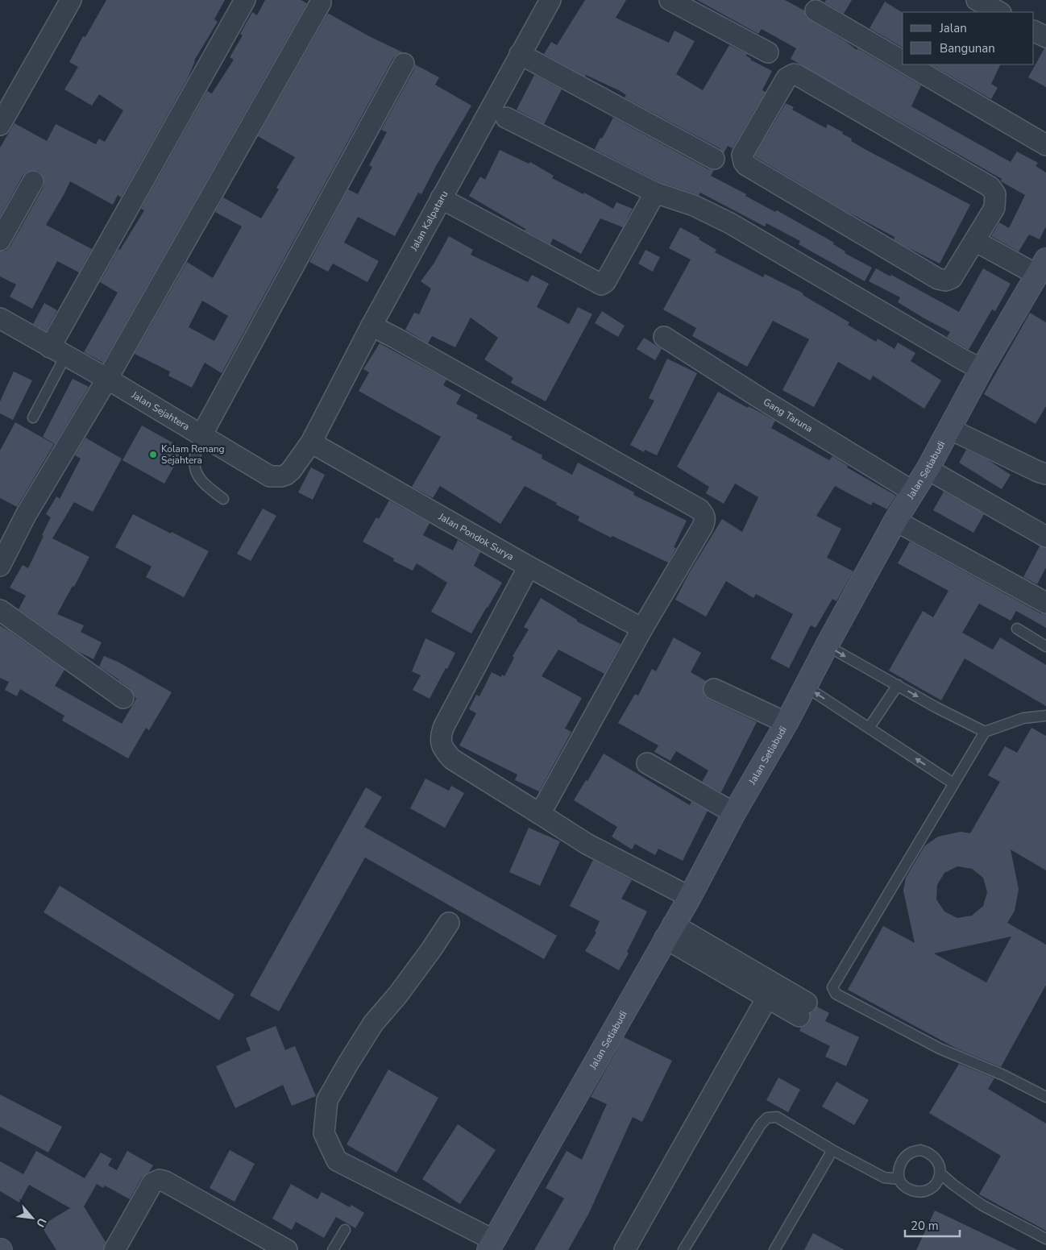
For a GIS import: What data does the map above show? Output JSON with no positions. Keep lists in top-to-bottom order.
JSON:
{
  "streets": {
    "street": [
      "Jalan Kalpataru",
      "Jalan Sejahtera",
      "Gang Taruna",
      "Jalan Setiabudi",
      "Jalan Pondok Surya"
    ]
  },
  "crossings": [
    ["Jalan Kalpataru", "Jalan Sejahtera"],
    ["Jalan Kalpataru", "Jalan Pondok Surya"],
    ["Jalan Sejahtera", "Jalan Pondok Surya"],
    ["Gang Taruna", "Jalan Setiabudi"]
  ],
  "places": ["Kolam Renang Sejahtera"],
  "legend": ["Jalan", "Bangunan"],
  "scale_bar": "20 m",
  "north": "bottom right"
}
